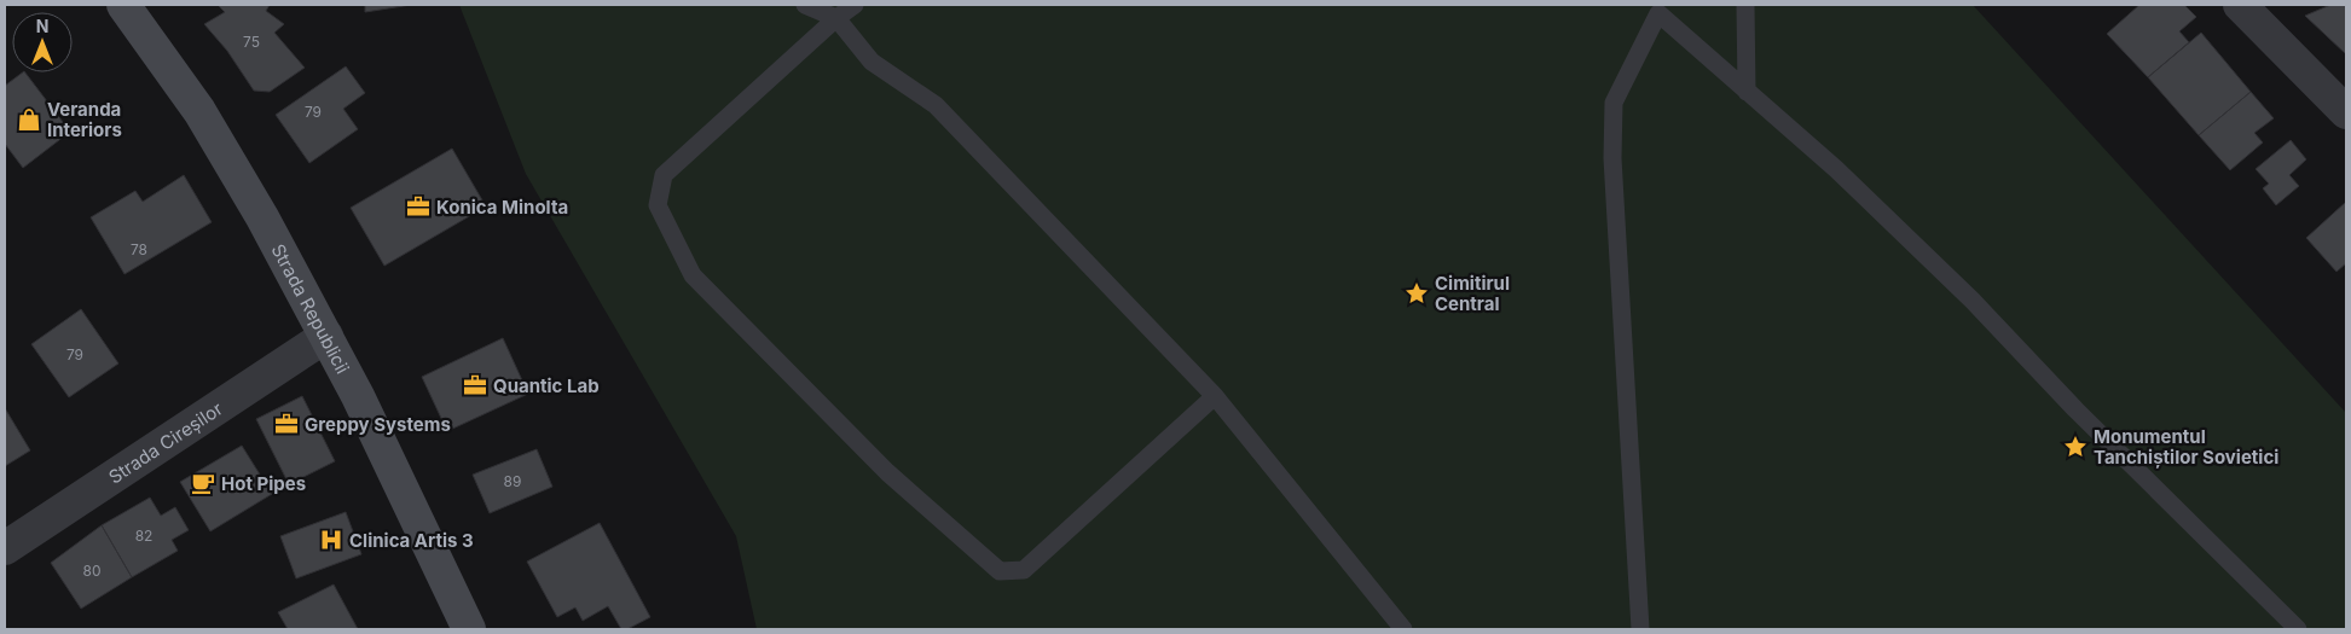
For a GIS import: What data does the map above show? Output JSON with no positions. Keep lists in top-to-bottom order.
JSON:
{
  "streets": {
    "street": ["Strada Republicii", "Strada Cireșilor"]
  },
  "crossings": [
    ["Strada Republicii", "Strada Cireșilor"]
  ],
  "places": {
    "shop": ["Veranda Interiors"],
    "office": ["Konica Minolta", "Quantic Lab", "Greppy Systems"],
    "place": ["Cimitirul Central", "Monumentul Tanchiștilor Sovietici"],
    "cafe": ["Hot Pipes"],
    "hospital": ["Clinica Artis 3"]
  },
  "house_numbers": [
    "75",
    "79",
    "78",
    "79",
    "89",
    "82",
    "80"
  ],
  "north": "top"
}
